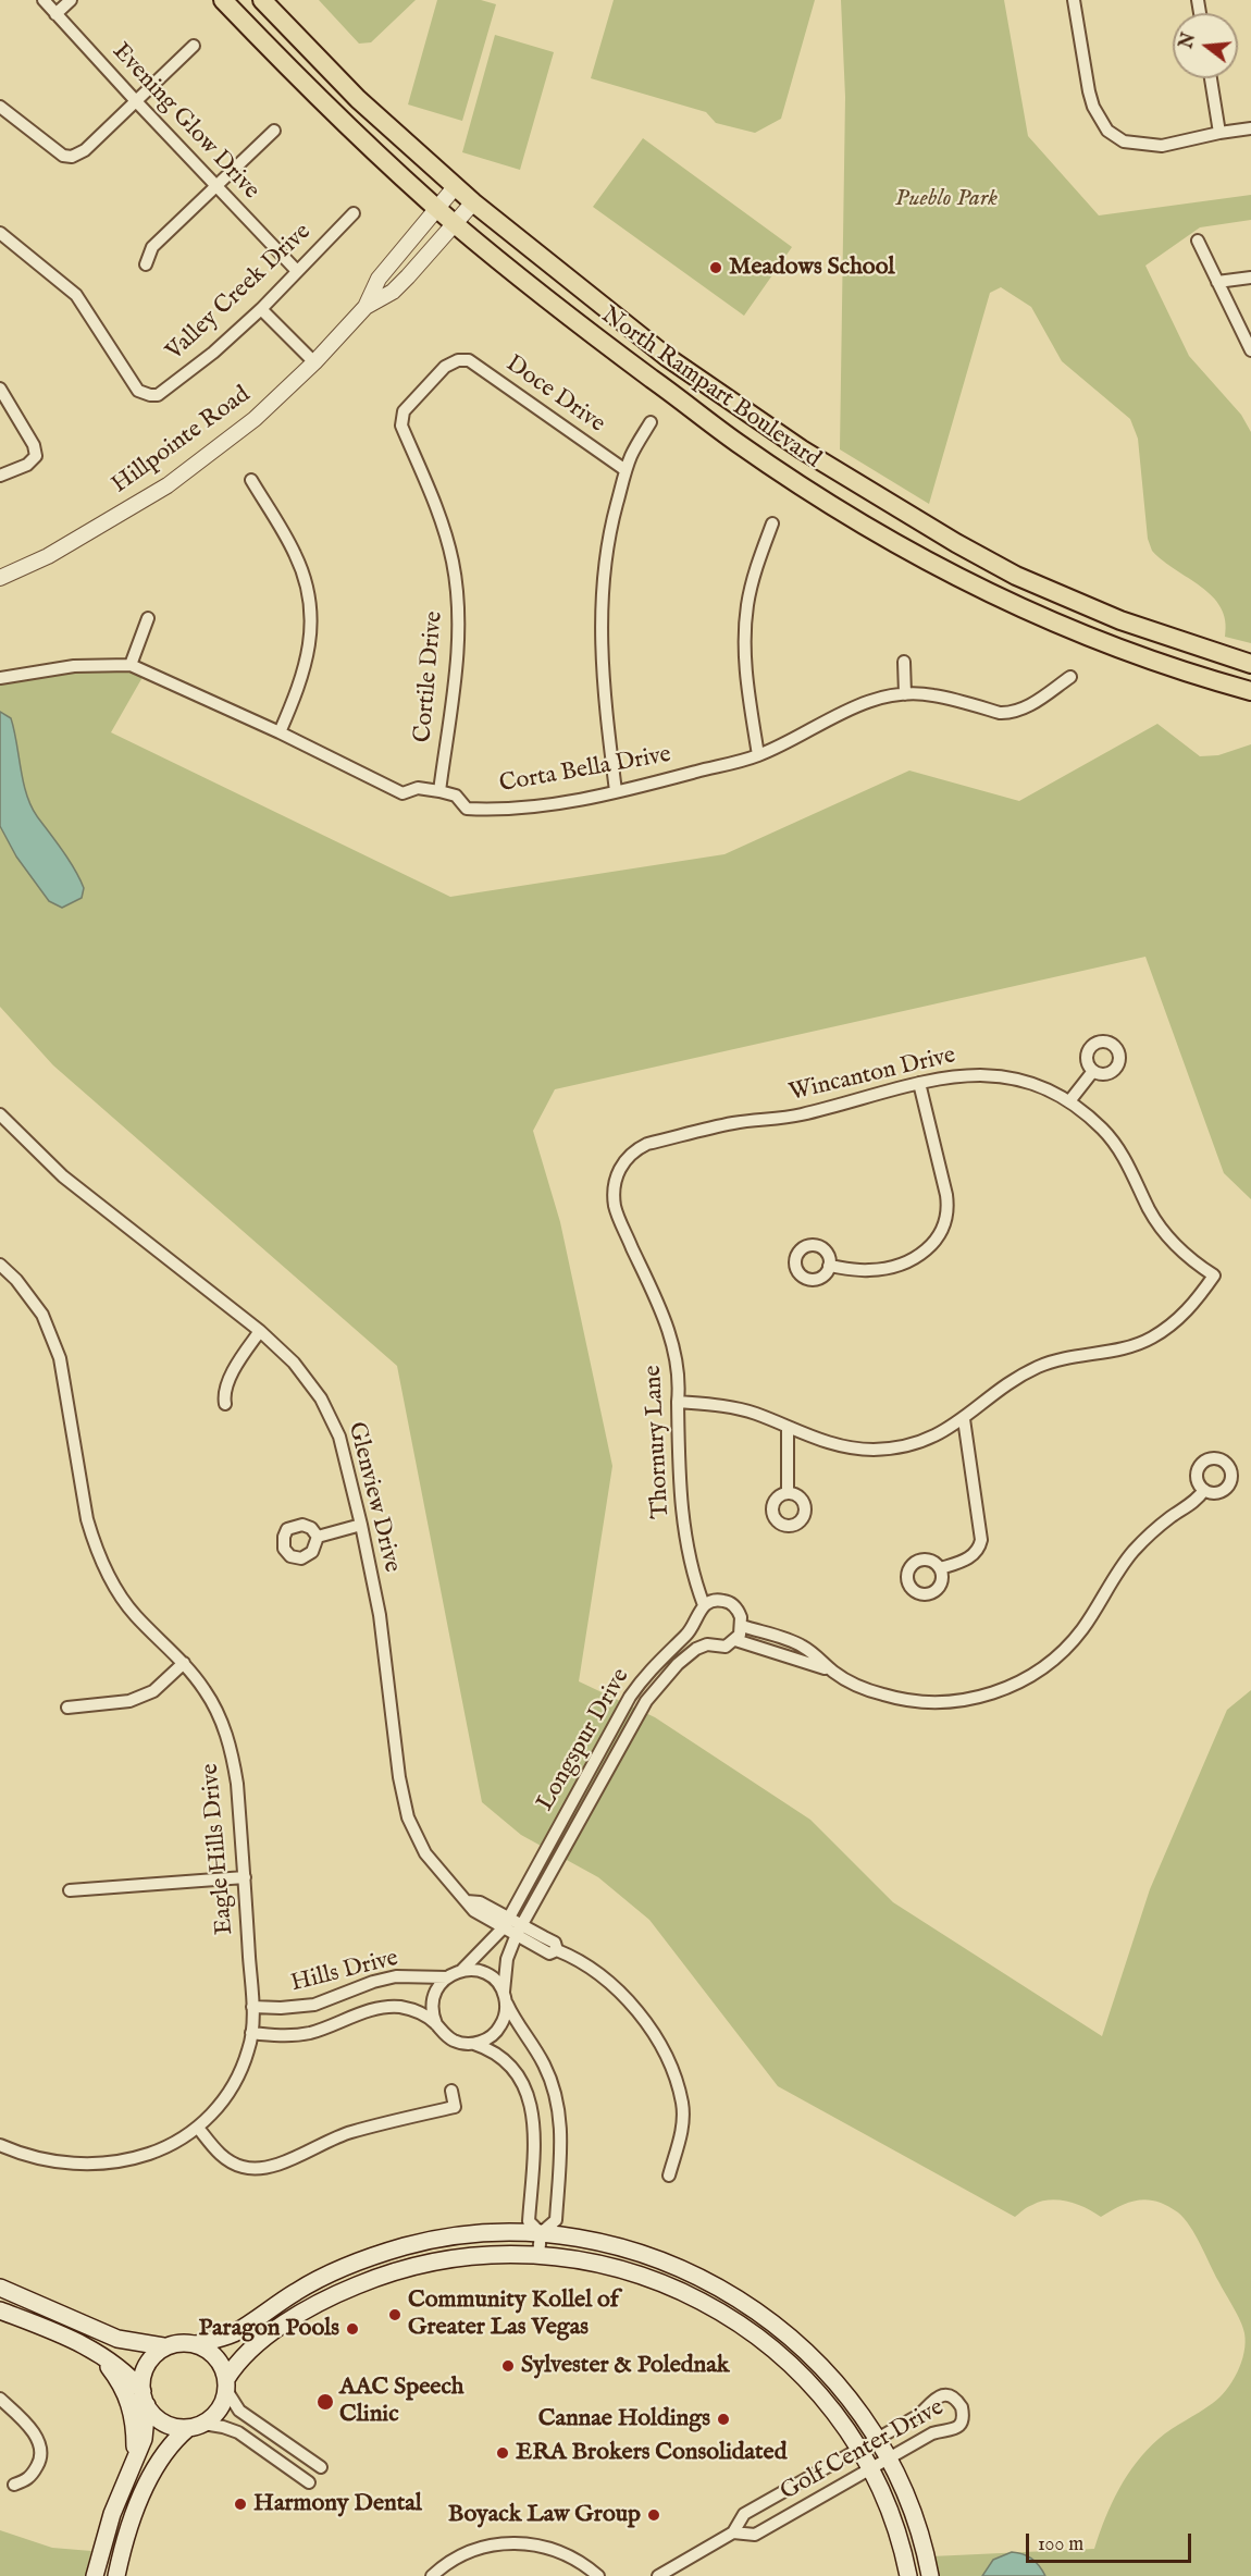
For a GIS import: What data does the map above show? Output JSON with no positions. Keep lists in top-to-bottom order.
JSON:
{
  "streets": {
    "main road": ["North Rampart Boulevard"],
    "street": [
      "Evening Glow Drive",
      "Valley Creek Drive",
      "Doce Drive",
      "Hillpointe Road",
      "Cortile Drive",
      "Corta Bella Drive",
      "Wincanton Drive",
      "Thornury Lane",
      "Glenview Drive",
      "Longspur Drive",
      "Eagle Hills Drive",
      "Hills Drive",
      "Golf Center Drive"
    ]
  },
  "crossings": [
    ["Evening Glow Drive", "Valley Creek Drive"],
    ["North Rampart Boulevard", "Hillpointe Road"],
    ["Doce Drive", "Cortile Drive"],
    ["Cortile Drive", "Corta Bella Drive"],
    ["Wincanton Drive", "Thornury Lane"],
    ["Thornury Lane", "Longspur Drive"],
    ["Glenview Drive", "Longspur Drive"],
    ["Longspur Drive", "Hills Drive"],
    ["Eagle Hills Drive", "Hills Drive"]
  ],
  "parks": ["Pueblo Park"],
  "places": [
    "Meadows School",
    "Community Kollel of Greater Las Vegas",
    "Paragon Pools",
    "Sylvester & Polednak",
    "AAC Speech Clinic",
    "Cannae Holdings",
    "ERA Brokers Consolidated",
    "Harmony Dental",
    "Boyack Law Group"
  ],
  "scale_bar": "100 m",
  "north": "left"
}
